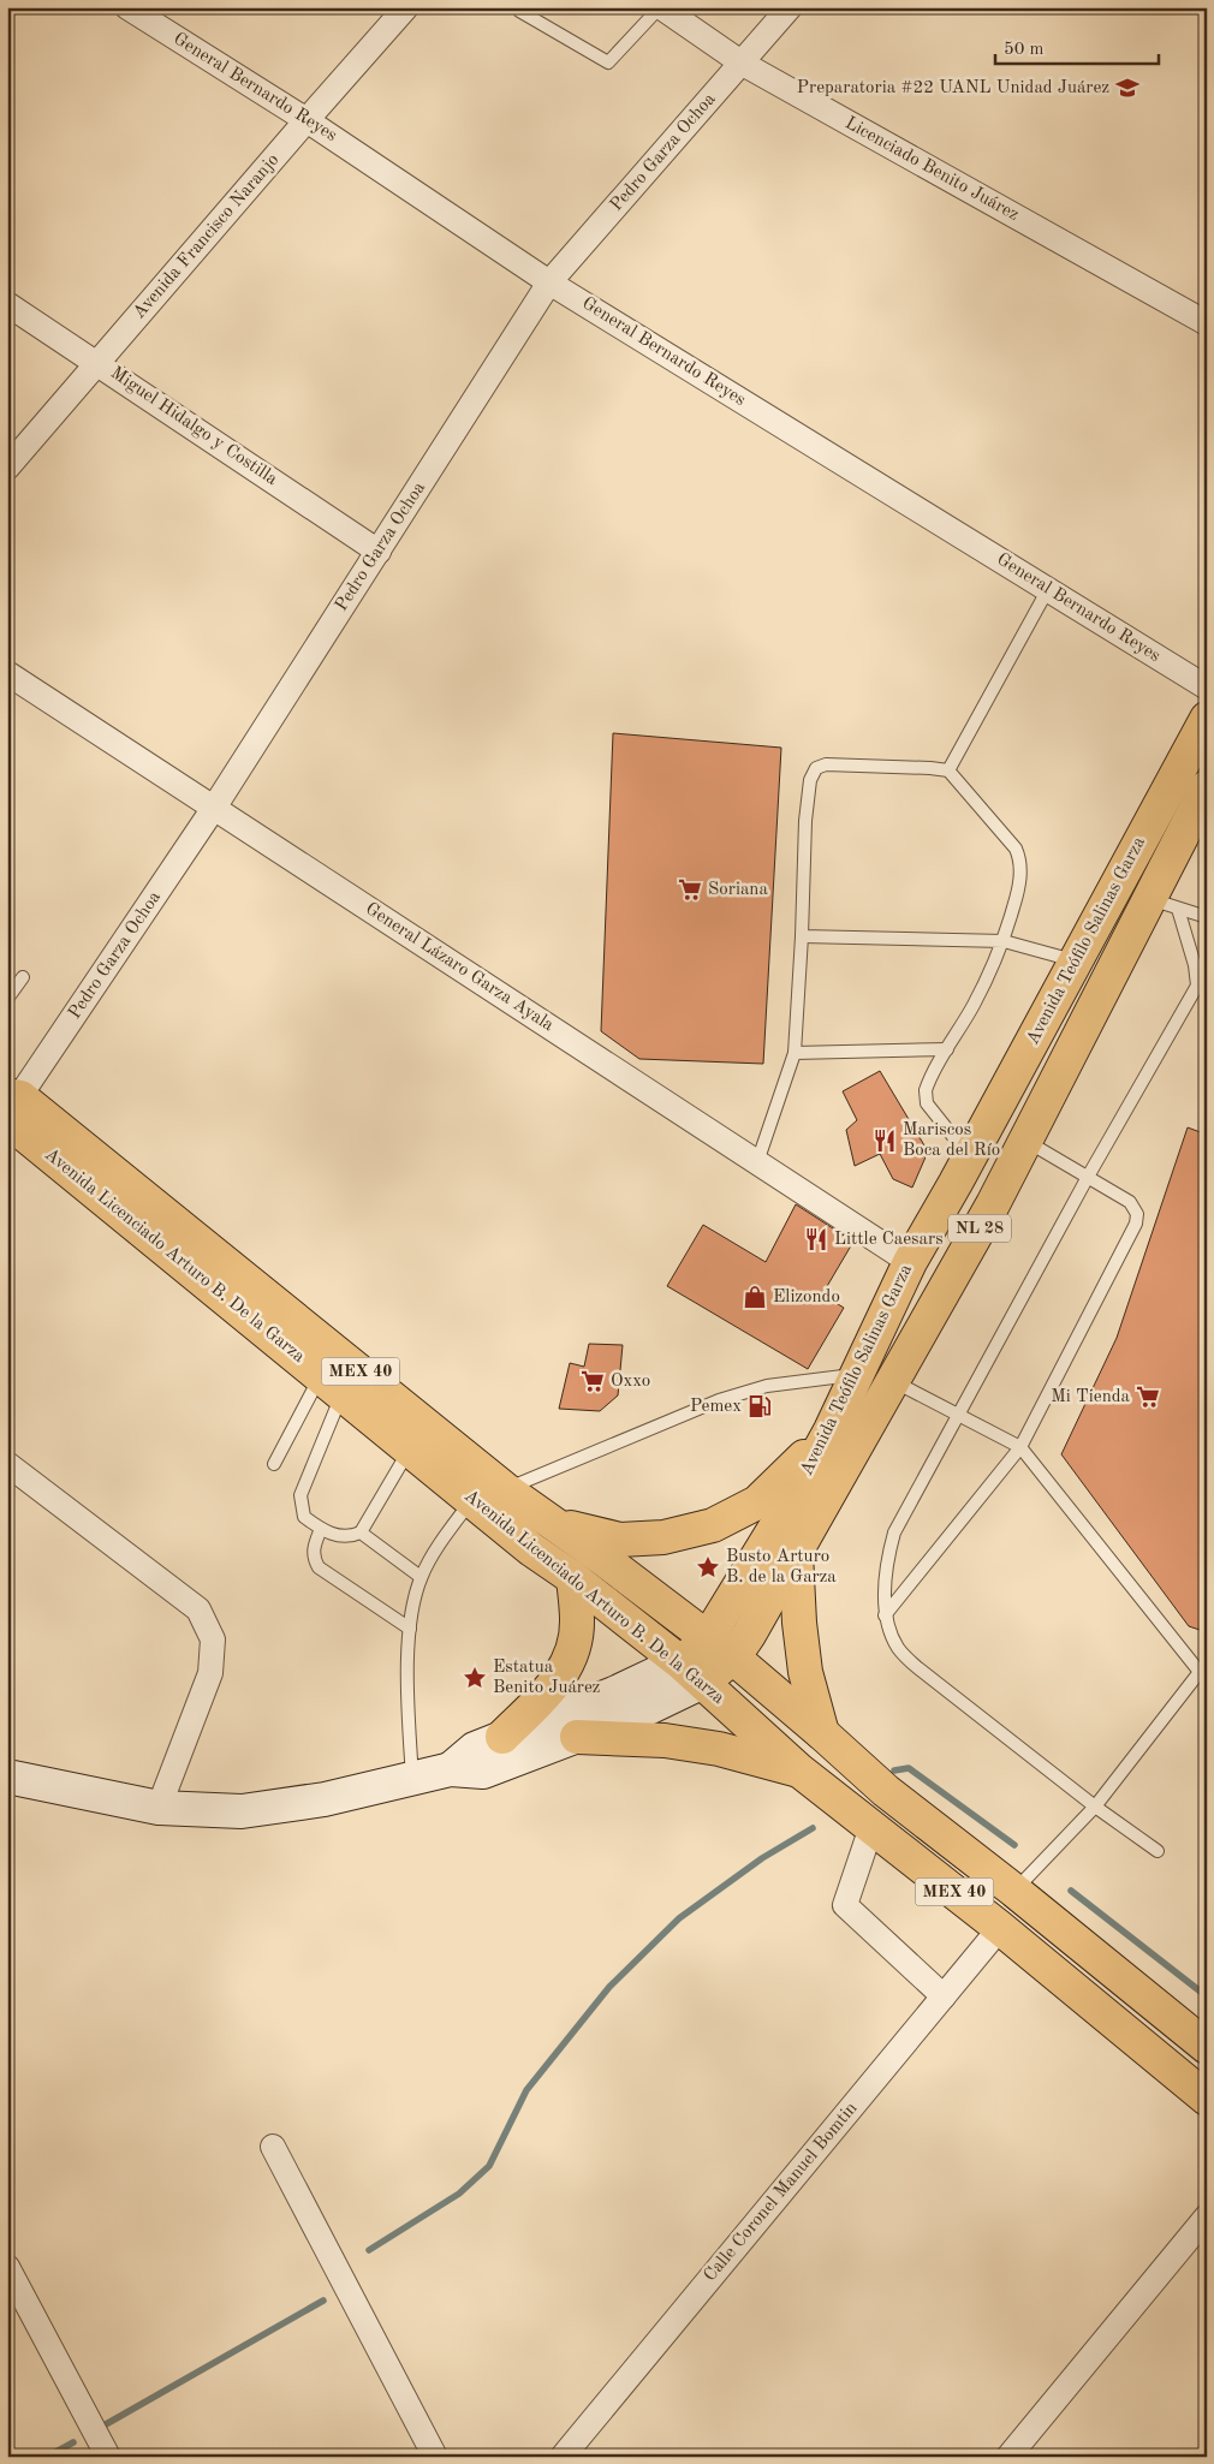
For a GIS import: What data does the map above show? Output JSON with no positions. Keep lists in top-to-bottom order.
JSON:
{
  "streets": {
    "main road": [
      "Avenida Teófilo Salinas Garza",
      "NL 28",
      "Avenida Licenciado Arturo B. De la Garza",
      "MEX 40"
    ],
    "street": [
      "General Bernardo Reyes",
      "Pedro Garza Ochoa",
      "Licenciado Benito Juárez",
      "Avenida Francisco Naranjo",
      "Miguel Hidalgo y Costilla",
      "General Lázaro Garza Ayala",
      "Calle Coronel Manuel Bomtin"
    ]
  },
  "crossings": [
    ["General Bernardo Reyes", "Pedro Garza Ochoa"],
    ["General Bernardo Reyes", "Avenida Francisco Naranjo"],
    ["Pedro Garza Ochoa", "Licenciado Benito Juárez"],
    ["Pedro Garza Ochoa", "Miguel Hidalgo y Costilla"],
    ["Pedro Garza Ochoa", "General Lázaro Garza Ayala"],
    ["Pedro Garza Ochoa", "Avenida Licenciado Arturo B. De la Garza"],
    ["Avenida Francisco Naranjo", "Miguel Hidalgo y Costilla"],
    ["Avenida Teófilo Salinas Garza", "General Lázaro Garza Ayala"],
    ["Avenida Teófilo Salinas Garza", "Avenida Licenciado Arturo B. De la Garza"],
    ["Avenida Licenciado Arturo B. De la Garza", "Calle Coronel Manuel Bomtin"]
  ],
  "places": {
    "school or university": ["Preparatoria #22 UANL Unidad Juárez"],
    "supermarket": ["Soriana", "Oxxo", "Mi Tienda"],
    "restaurant": ["Mariscos Boca del Río", "Little Caesars"],
    "shop": ["Elizondo"],
    "fuel station": ["Pemex"],
    "place": ["Busto Arturo B. de la Garza", "Estatua Benito Juárez"]
  },
  "scale_bar": "50 m"
}
